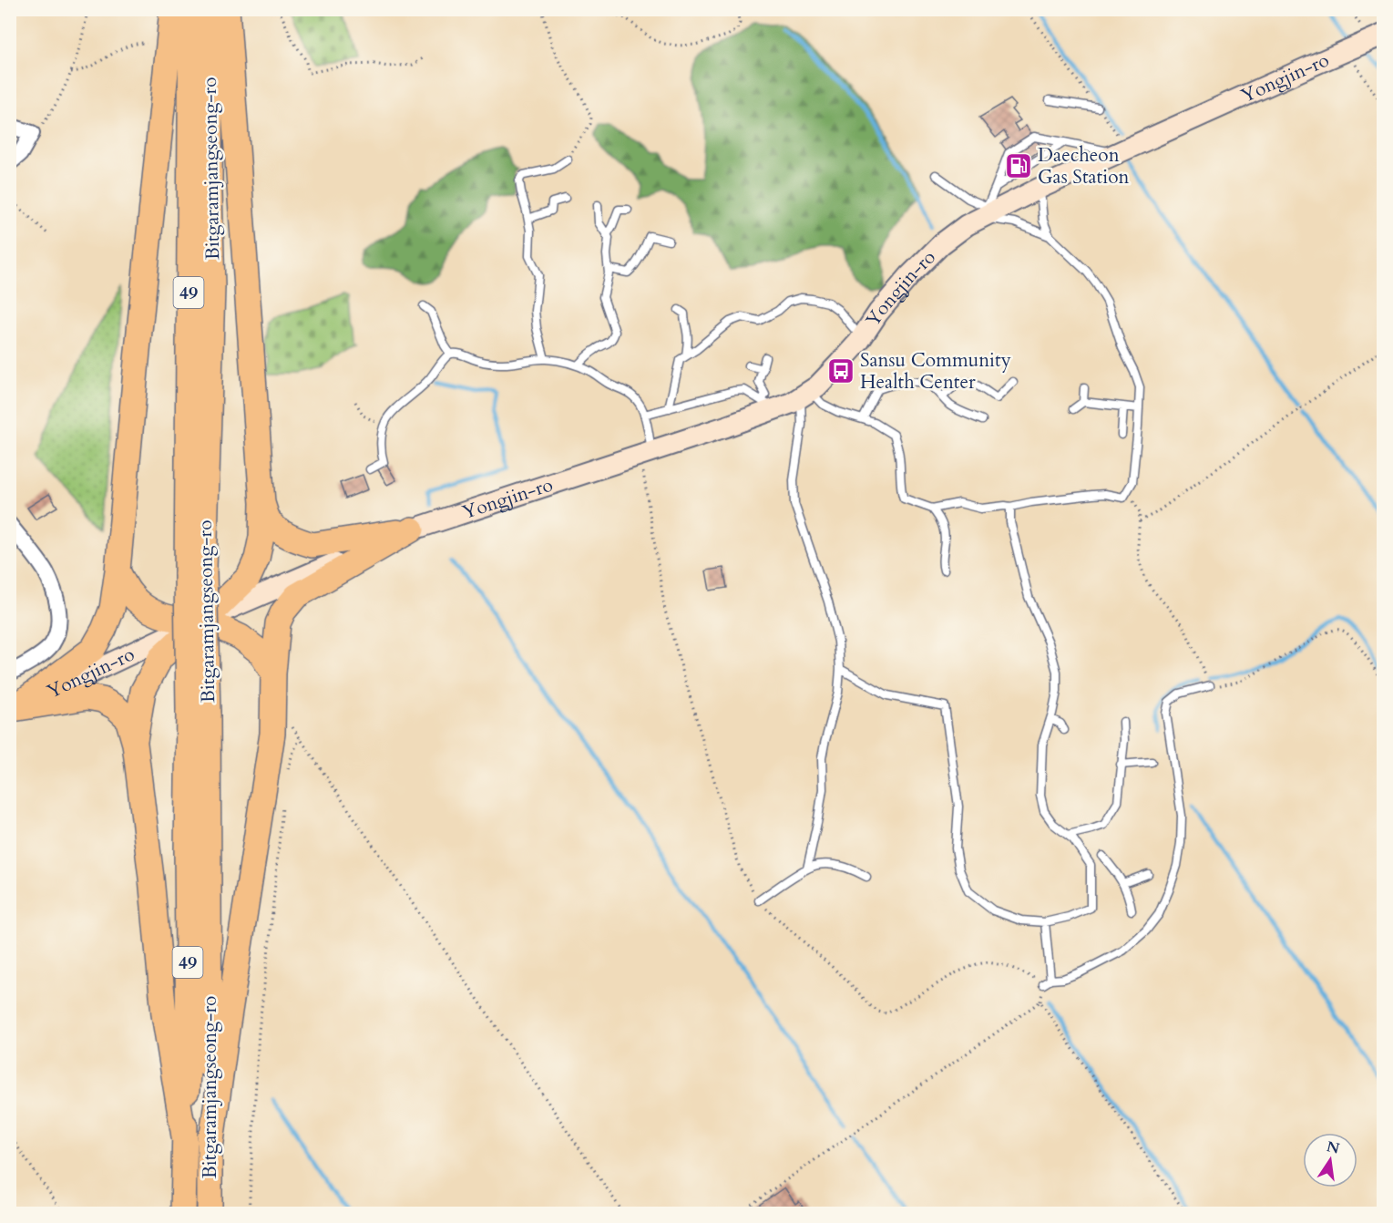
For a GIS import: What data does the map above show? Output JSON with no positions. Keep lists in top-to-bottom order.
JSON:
{
  "streets": {
    "highway": ["Bitgaramjangseong-ro", "49"],
    "main road": ["Yongjin-ro"]
  },
  "places": {
    "fuel station": ["Daecheon Gas Station"],
    "bus stop": ["Sansu Community Health Center"]
  },
  "north": "top"
}
